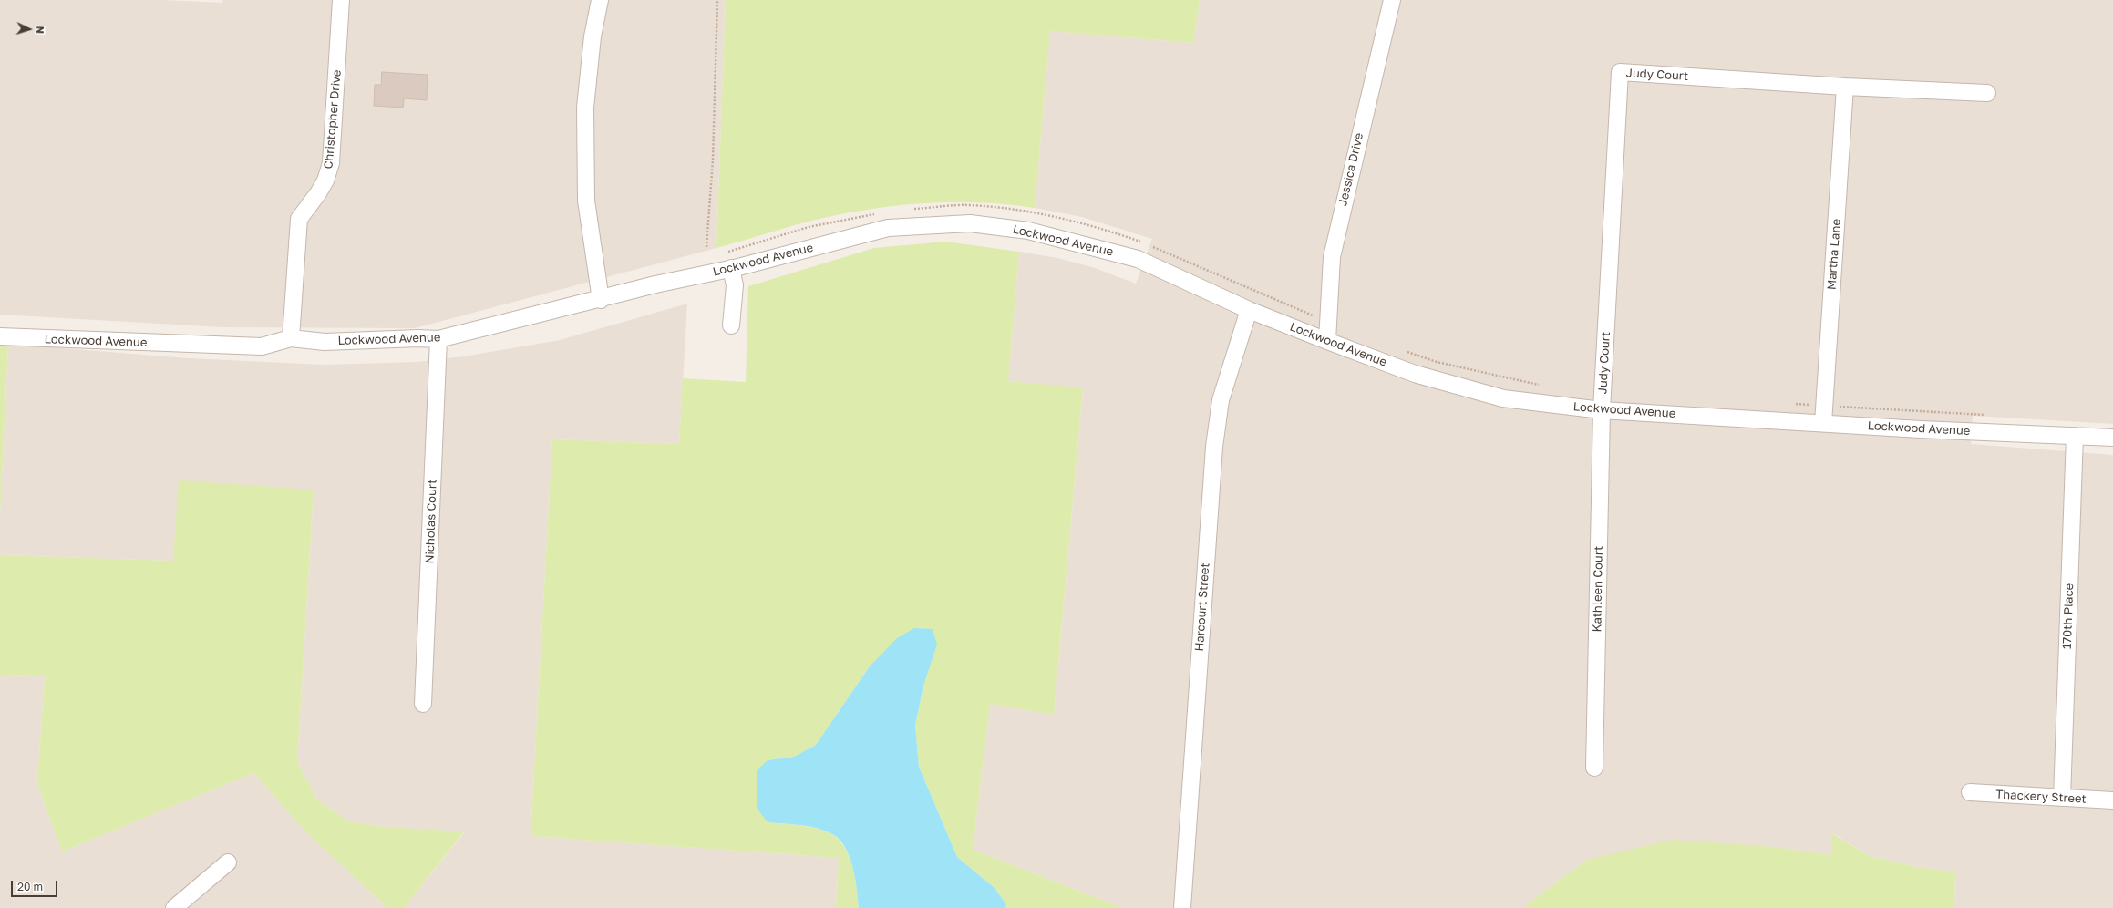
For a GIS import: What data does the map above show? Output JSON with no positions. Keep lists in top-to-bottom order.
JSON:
{
  "streets": {
    "street": [
      "Judy Court",
      "Christopher Drive",
      "Jessica Drive",
      "Lockwood Avenue",
      "Martha Lane",
      "Nicholas Court",
      "Kathleen Court",
      "Harcourt Street",
      "170th Place",
      "Thackery Street"
    ]
  },
  "crossings": [
    ["Judy Court", "Lockwood Avenue"],
    ["Judy Court", "Martha Lane"],
    ["Judy Court", "Kathleen Court"],
    ["Christopher Drive", "Lockwood Avenue"],
    ["Jessica Drive", "Lockwood Avenue"],
    ["Lockwood Avenue", "Martha Lane"],
    ["Lockwood Avenue", "Nicholas Court"],
    ["Lockwood Avenue", "Kathleen Court"],
    ["Lockwood Avenue", "Harcourt Street"],
    ["Lockwood Avenue", "170th Place"],
    ["170th Place", "Thackery Street"]
  ],
  "scale_bar": "20 m",
  "north": "right"
}
